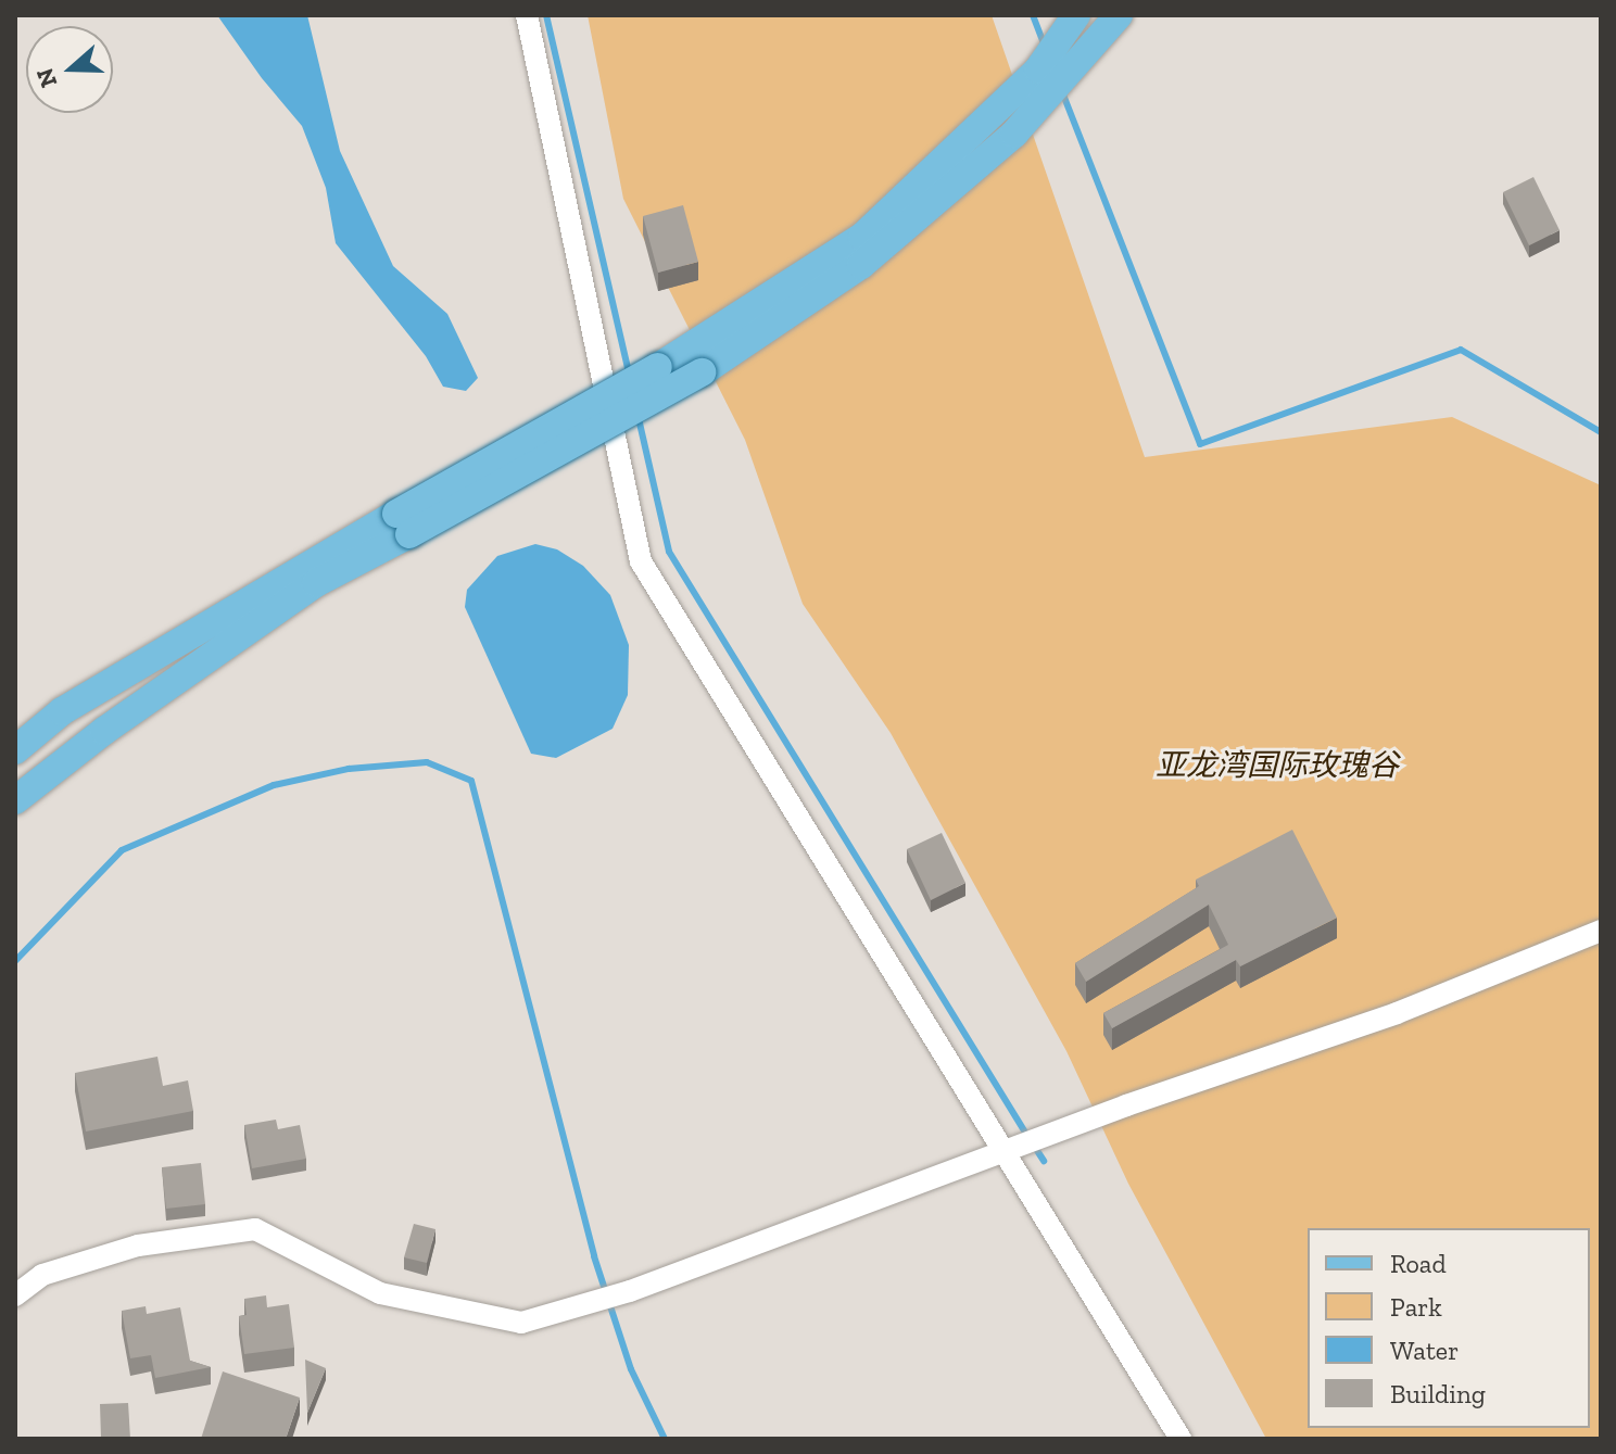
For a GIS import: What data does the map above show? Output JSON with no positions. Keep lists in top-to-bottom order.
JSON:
{
  "parks": ["亚龙湾国际玫瑰谷"],
  "legend": [
    "Road",
    "Park",
    "Water",
    "Building"
  ],
  "north": "left"
}
